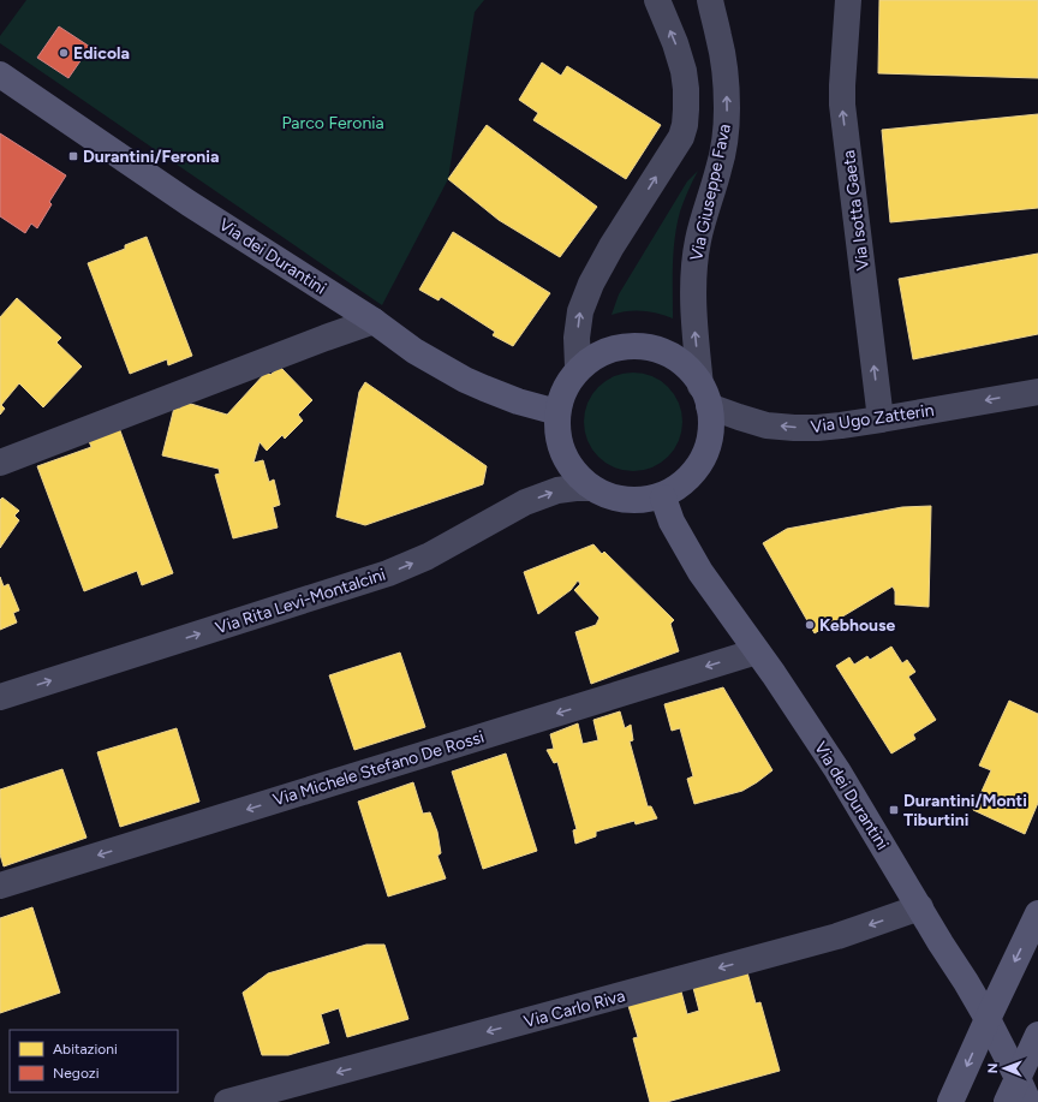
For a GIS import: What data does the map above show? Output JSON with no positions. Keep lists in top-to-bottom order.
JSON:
{
  "streets": {
    "street": [
      "Via Giuseppe Fava",
      "Via Isotta Gaeta",
      "Via dei Durantini",
      "Via Ugo Zatterin",
      "Via Rita Levi-Montalcini",
      "Via Michele Stefano De Rossi",
      "Via Carlo Riva"
    ]
  },
  "crossings": [
    ["Via Giuseppe Fava", "Via dei Durantini"],
    ["Via Giuseppe Fava", "Via Ugo Zatterin"],
    ["Via Giuseppe Fava", "Via Rita Levi-Montalcini"],
    ["Via Isotta Gaeta", "Via Ugo Zatterin"],
    ["Via dei Durantini", "Via Ugo Zatterin"],
    ["Via dei Durantini", "Via Rita Levi-Montalcini"],
    ["Via dei Durantini", "Via Michele Stefano De Rossi"],
    ["Via dei Durantini", "Via Carlo Riva"],
    ["Via Ugo Zatterin", "Via Rita Levi-Montalcini"]
  ],
  "one_way": [
    "Via Isotta Gaeta",
    "Via Ugo Zatterin",
    "Via Michele Stefano De Rossi",
    "Via Carlo Riva"
  ],
  "parks": ["Parco Feronia"],
  "places": {
    "other": ["Edicola", "Kebhouse"],
    "transit": ["Durantini/Feronia", "Durantini/Monti Tiburtini"]
  },
  "legend": ["Abitazioni", "Negozi"],
  "north": "left"
}
